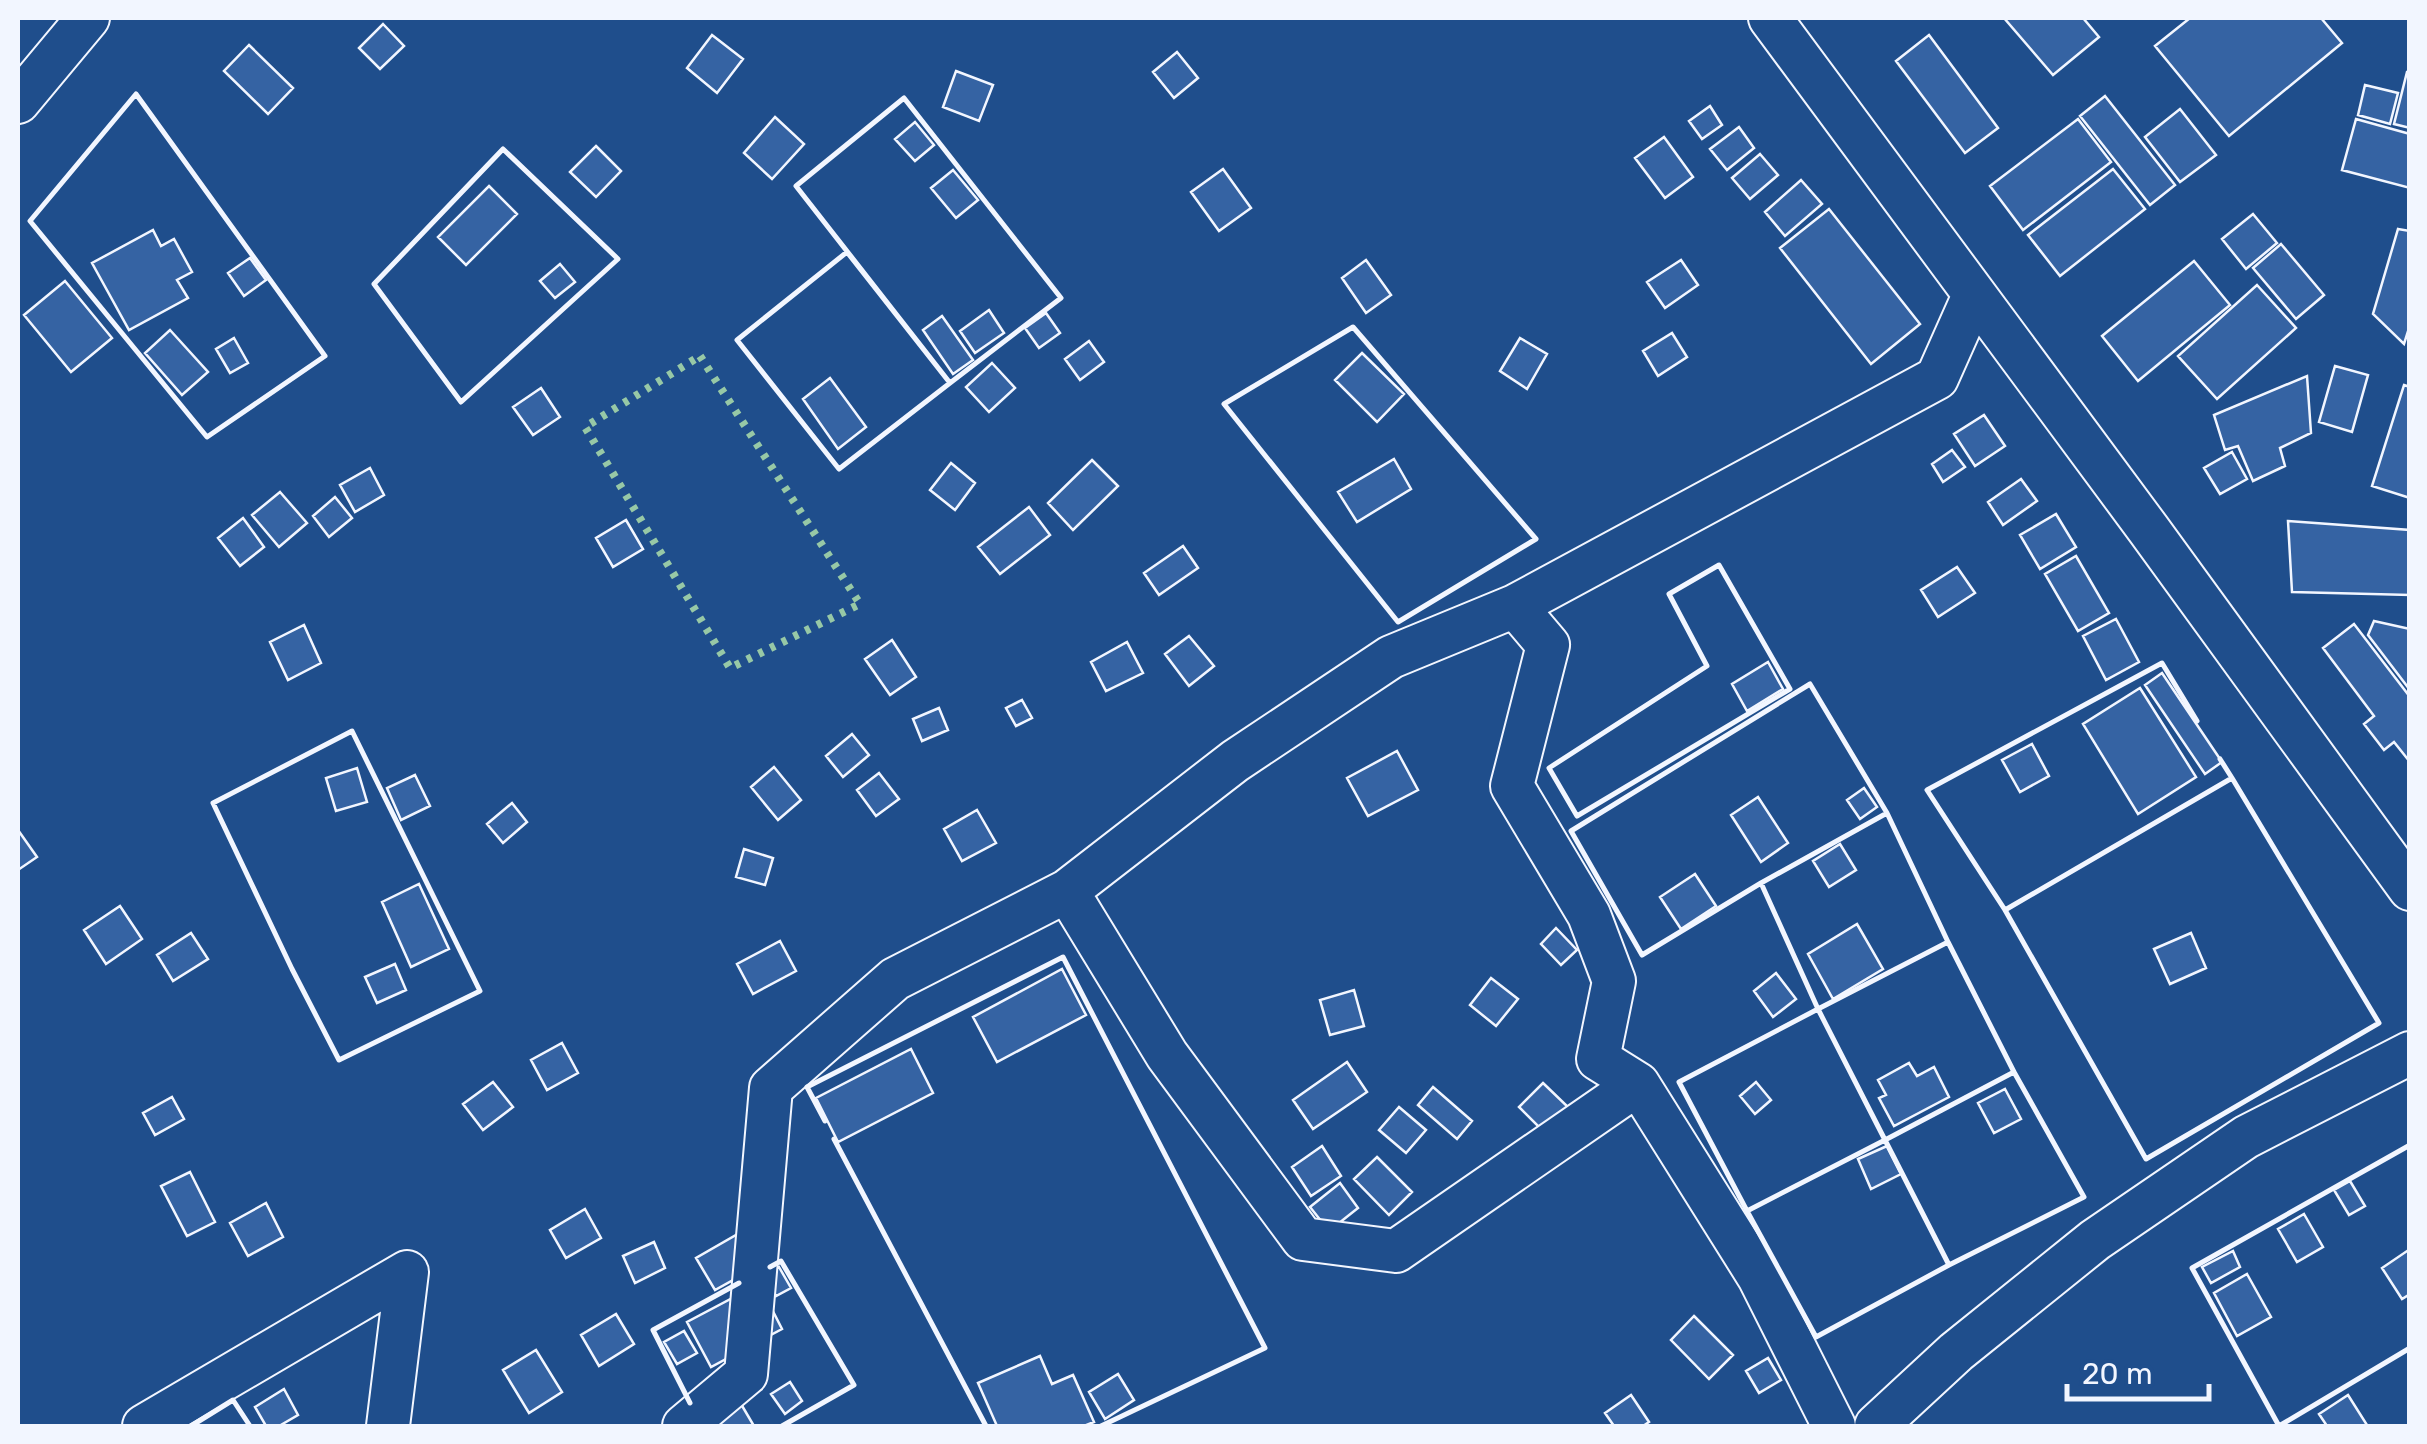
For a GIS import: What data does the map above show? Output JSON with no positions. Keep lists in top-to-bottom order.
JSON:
{
  "scale_bar": "20 m"
}
